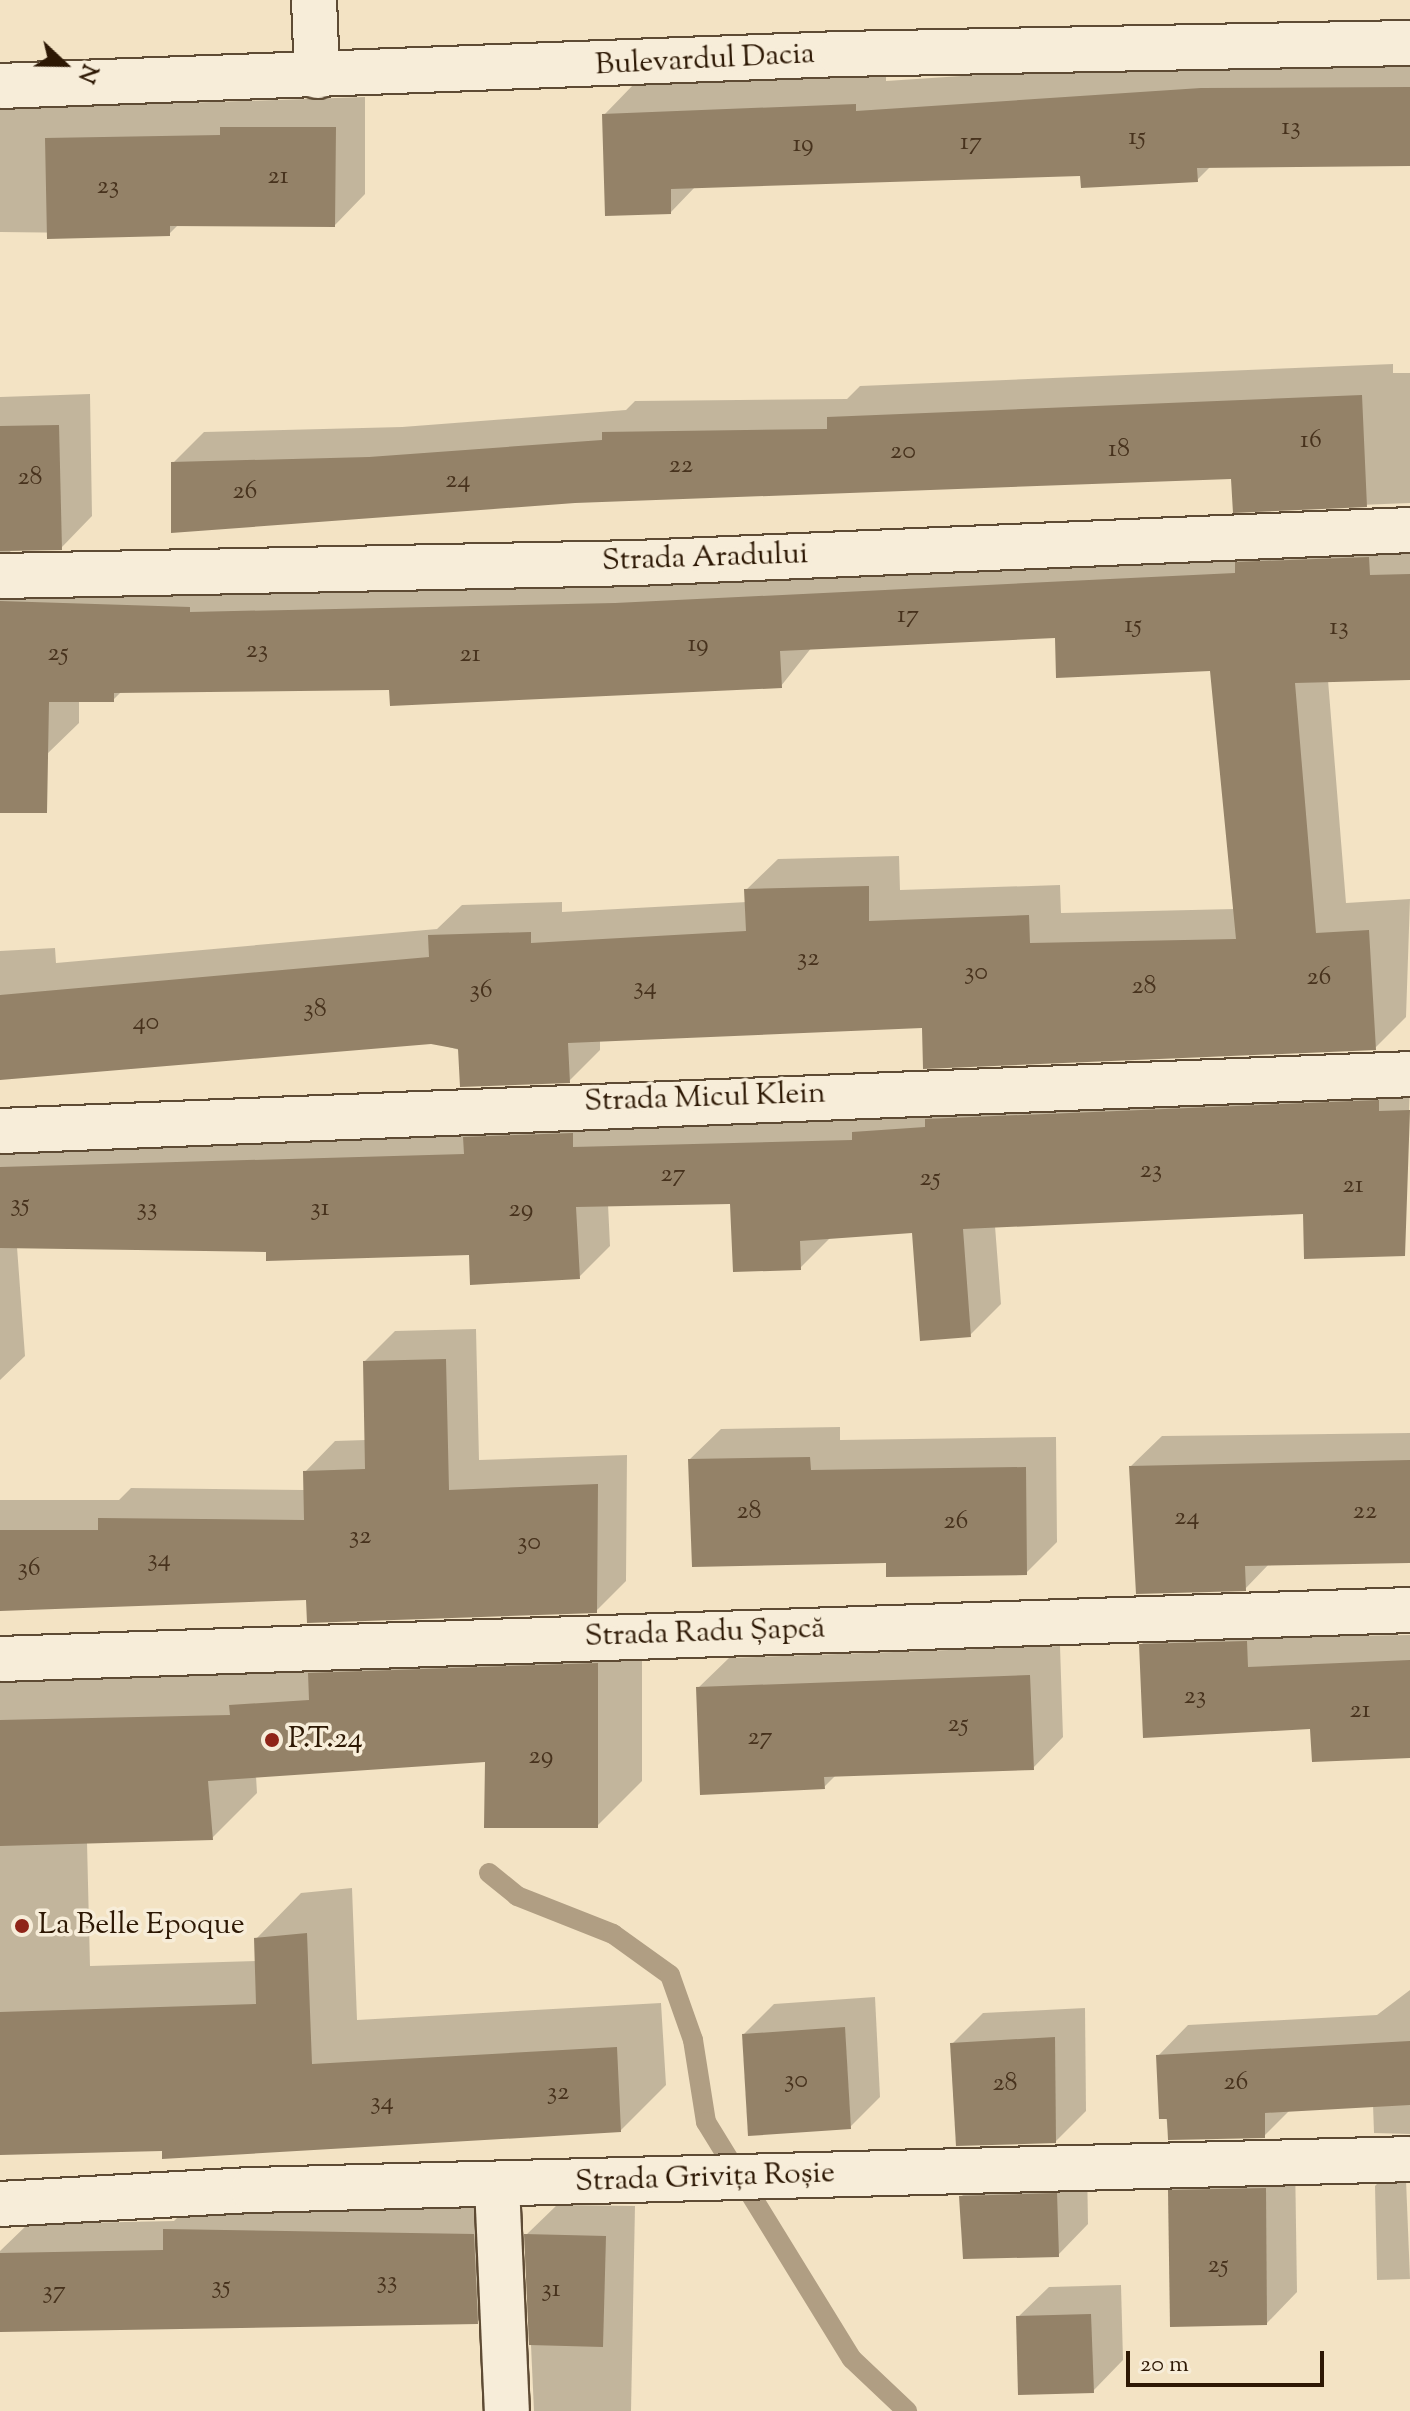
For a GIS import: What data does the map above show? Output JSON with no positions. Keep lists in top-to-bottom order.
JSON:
{
  "streets": {
    "street": [
      "Bulevardul Dacia",
      "Strada Aradului",
      "Strada Micul Klein",
      "Strada Radu Șapcă",
      "Strada Grivița Roșie"
    ]
  },
  "places": ["P.T.24", "La Belle Epoque"],
  "house_numbers": [
    "13",
    "15",
    "17",
    "19",
    "21",
    "23",
    "16",
    "18",
    "20",
    "22",
    "28",
    "24",
    "26",
    "17",
    "15",
    "13",
    "19",
    "23",
    "25",
    "21",
    "32",
    "30",
    "26",
    "28",
    "34",
    "36",
    "38",
    "40",
    "23",
    "27",
    "25",
    "21",
    "35",
    "33",
    "31",
    "29",
    "28",
    "22",
    "24",
    "26",
    "32",
    "30",
    "34",
    "36",
    "23",
    "21",
    "25",
    "27",
    "29",
    "30",
    "26",
    "28",
    "32",
    "34",
    "25",
    "33",
    "35",
    "31",
    "37"
  ],
  "scale_bar": "20 m",
  "north": "right"
}
